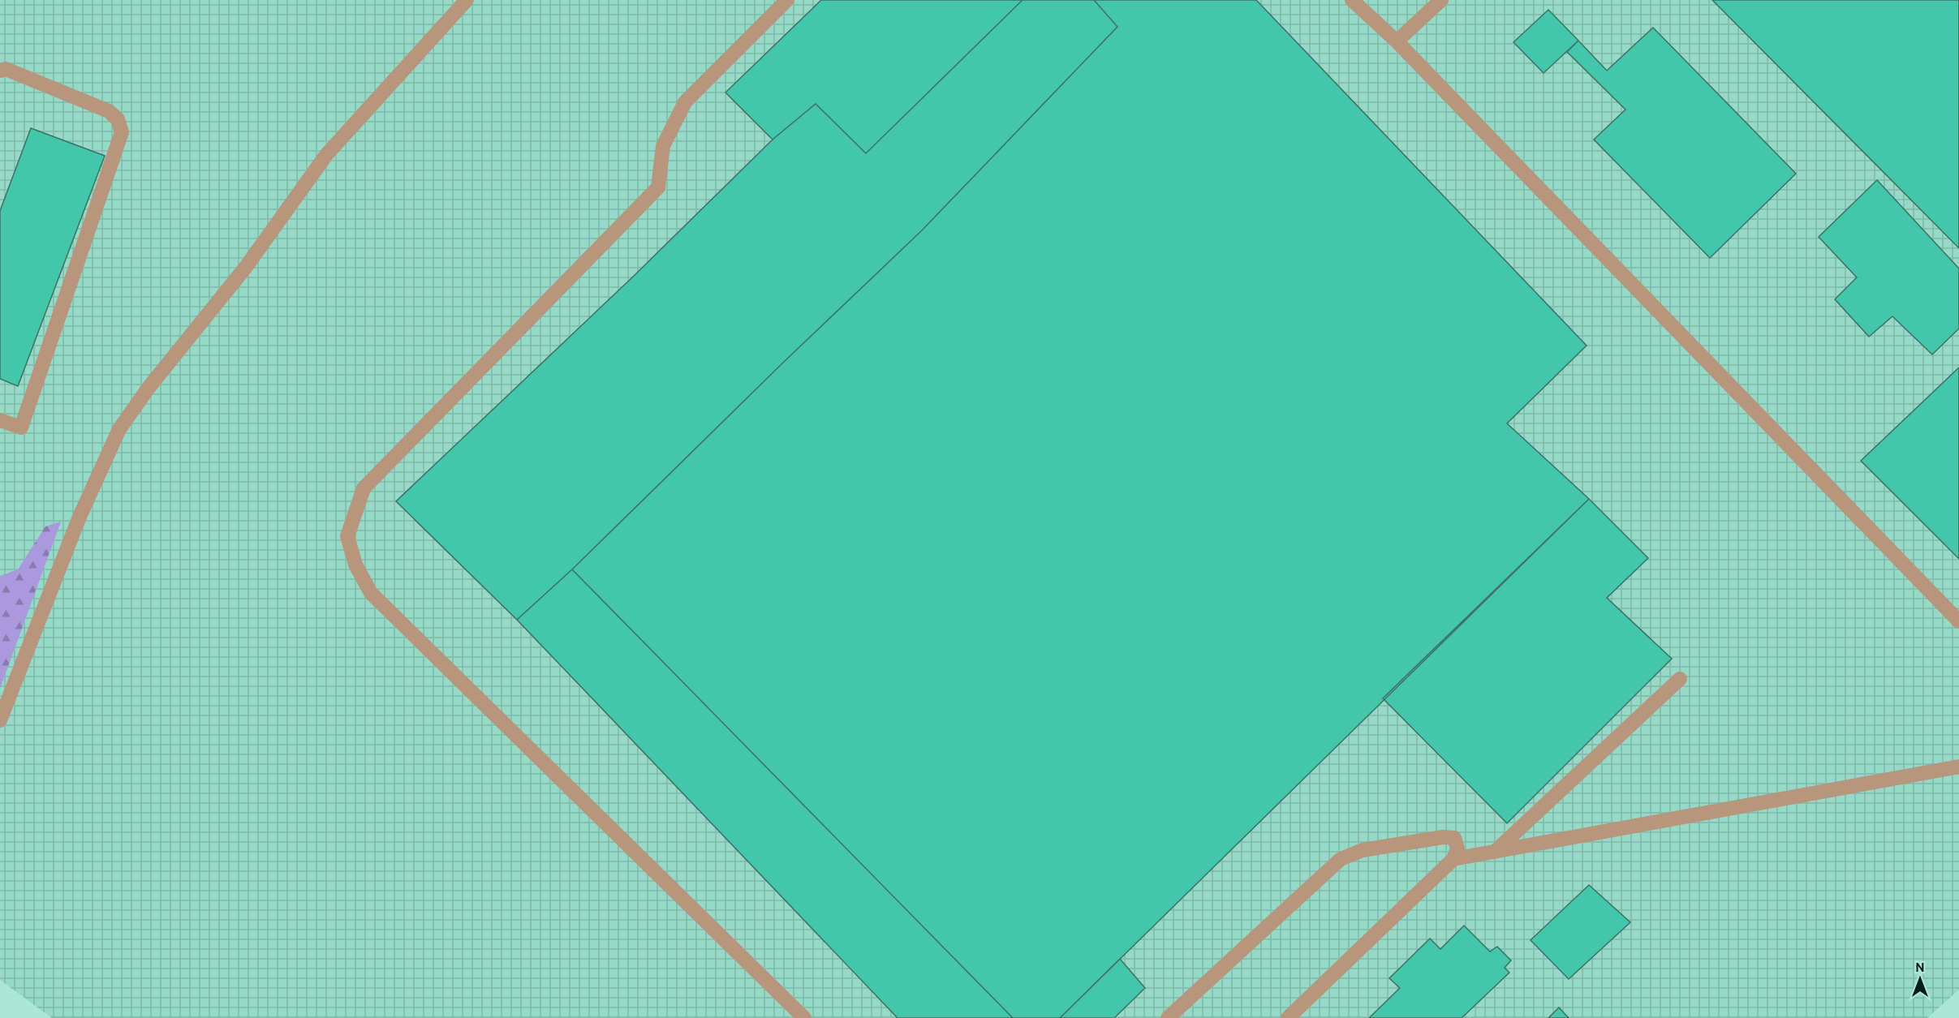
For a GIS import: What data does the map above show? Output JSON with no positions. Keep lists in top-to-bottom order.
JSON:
{
  "north": "top"
}
